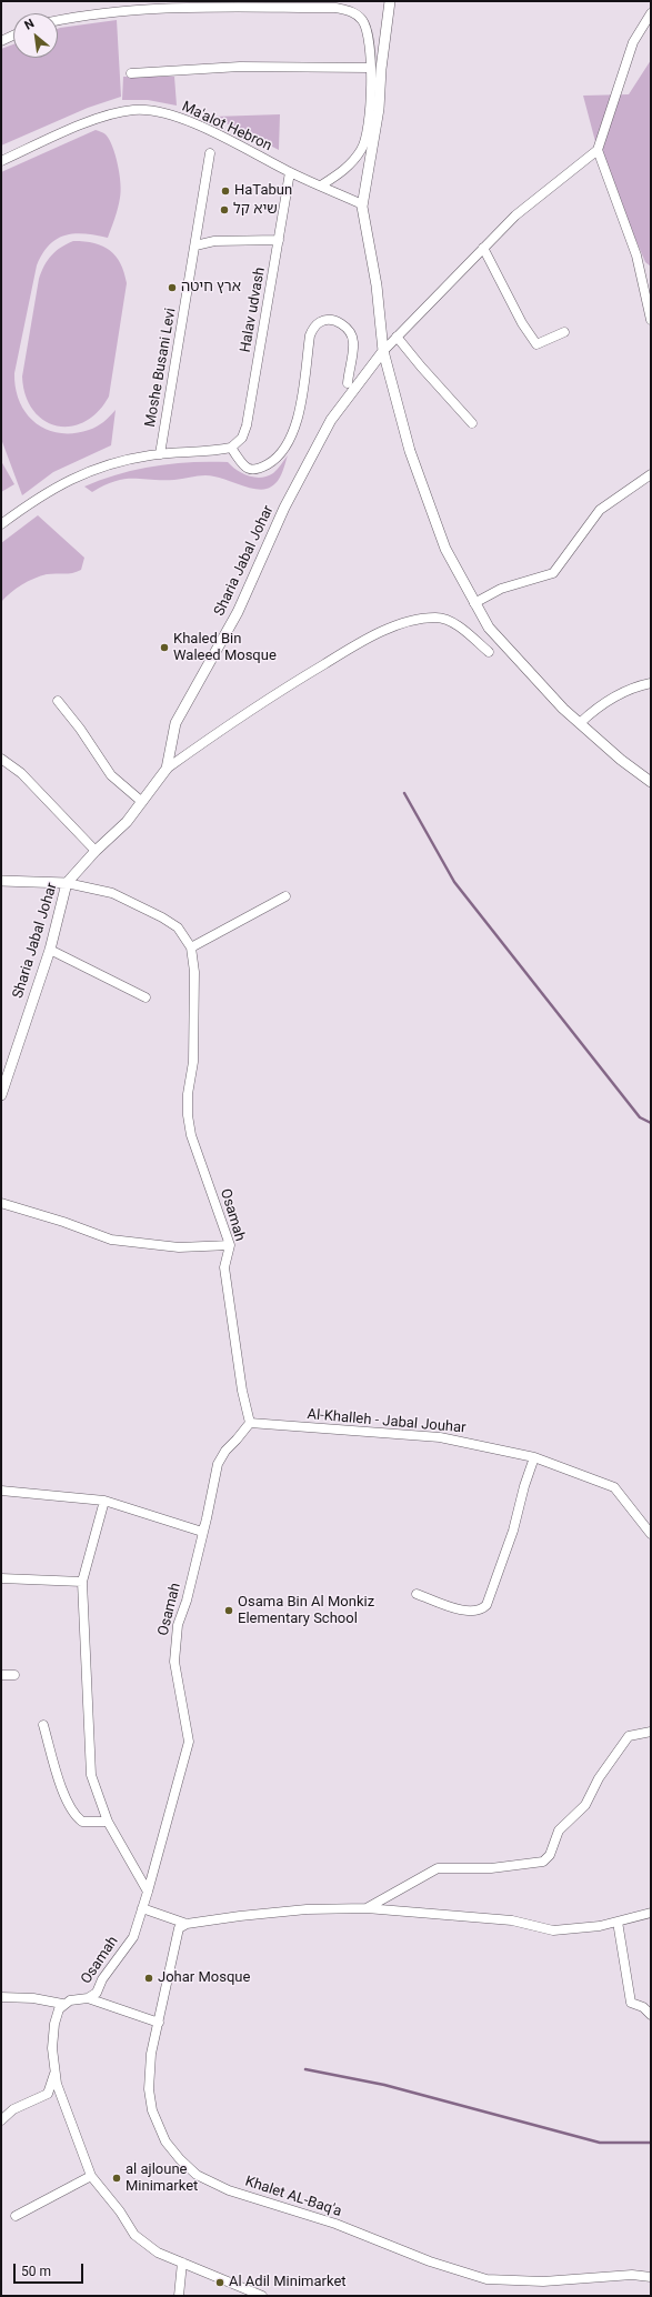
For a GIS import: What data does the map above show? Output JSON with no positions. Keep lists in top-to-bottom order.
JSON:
{
  "streets": {
    "street": [
      "Ma'alot Hebron",
      "Halav udvash",
      "Moshe Busani Levi",
      "Sharia Jabal Johar",
      "Osamah",
      "Al-Khalleh - Jabal Jouhar",
      "Khalet AL-Baq'a"
    ]
  },
  "crossings": [
    ["Ma'alot Hebron", "Halav udvash"],
    ["Sharia Jabal Johar", "Osamah"],
    ["Osamah", "Al-Khalleh - Jabal Jouhar"]
  ],
  "places": [
    "HaTabun",
    "שיא קל",
    "ארץ חיטה",
    "Khaled Bin Waleed Mosque",
    "Osama Bin Al Monkiz Elementary School",
    "Johar Mosque",
    "al ajloune Minimarket",
    "Al Adil Minimarket"
  ],
  "scale_bar": "50 m",
  "north": "top left"
}
